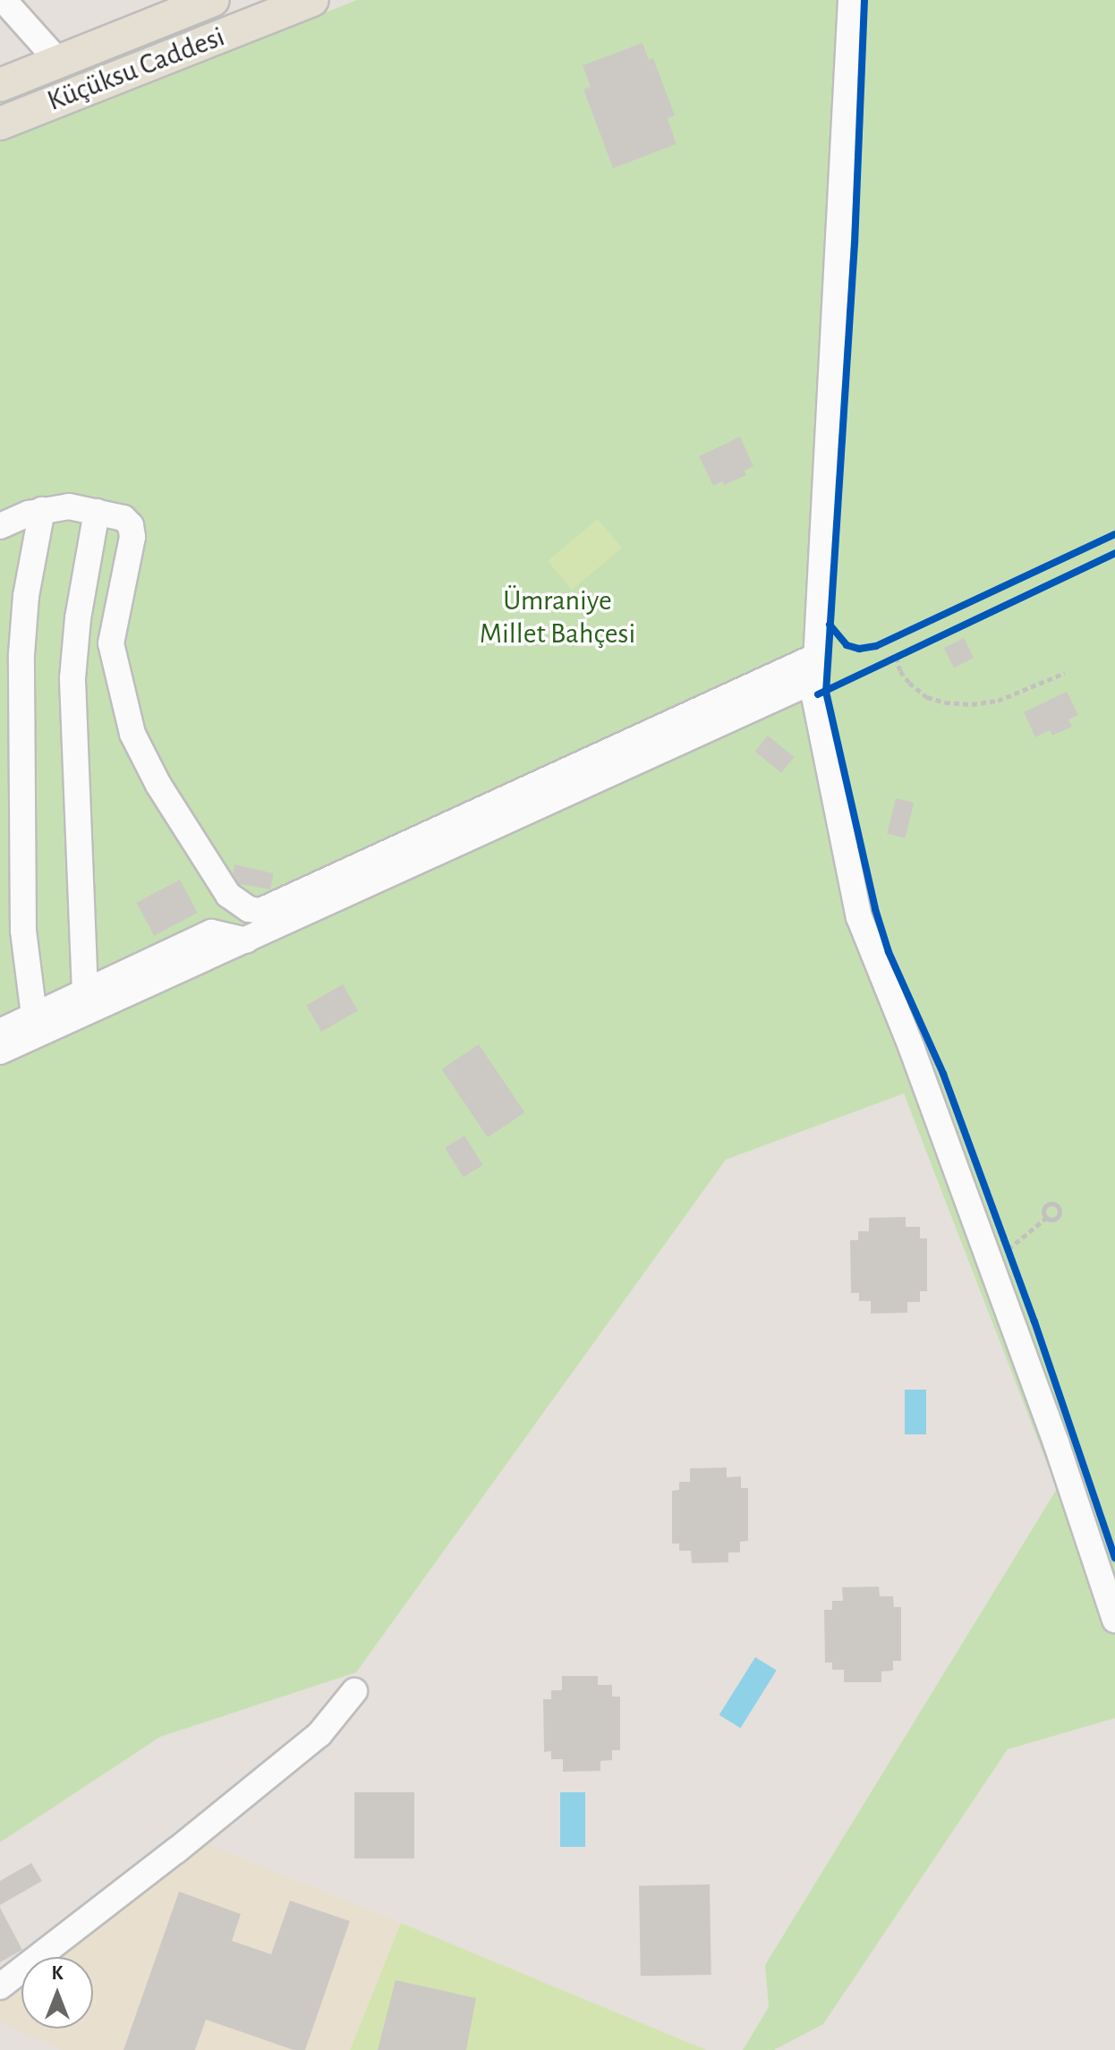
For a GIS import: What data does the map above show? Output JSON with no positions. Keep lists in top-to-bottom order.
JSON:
{
  "streets": {
    "main road": ["Küçüksu Caddesi"]
  },
  "parks": ["Ümraniye Millet Bahçesi"],
  "north": "top"
}
